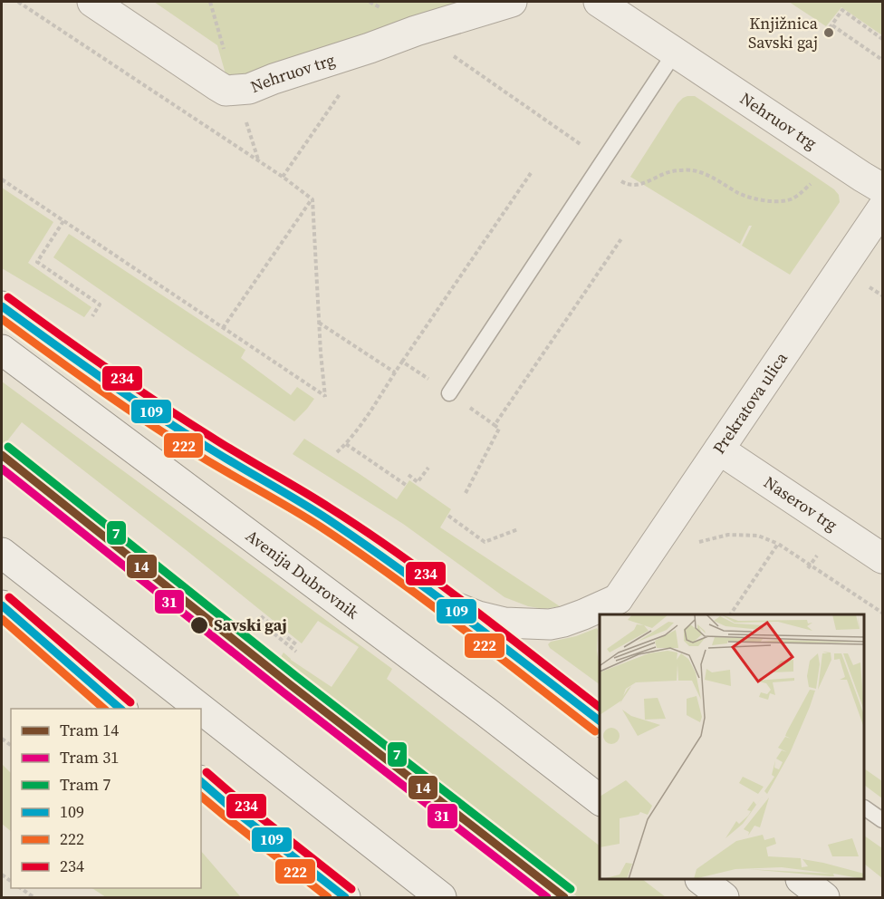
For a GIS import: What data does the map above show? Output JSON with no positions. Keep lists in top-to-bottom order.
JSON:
{
  "streets": {
    "main road": [
      "Nehruov trg",
      "Prekratova ulica",
      "Naserov trg",
      "Avenija Dubrovnik"
    ]
  },
  "crossings": [
    ["Prekratova ulica", "Naserov trg"]
  ],
  "places": ["Knjižnica Savski gaj", "Savski gaj"],
  "lines": [
    "transit line 234",
    "transit line 109",
    "transit line 222",
    "tram line 7",
    "tram line 14",
    "tram line 31"
  ],
  "legend": [
    "Tram 14",
    "Tram 31",
    "Tram 7",
    "109",
    "222",
    "234"
  ]
}
